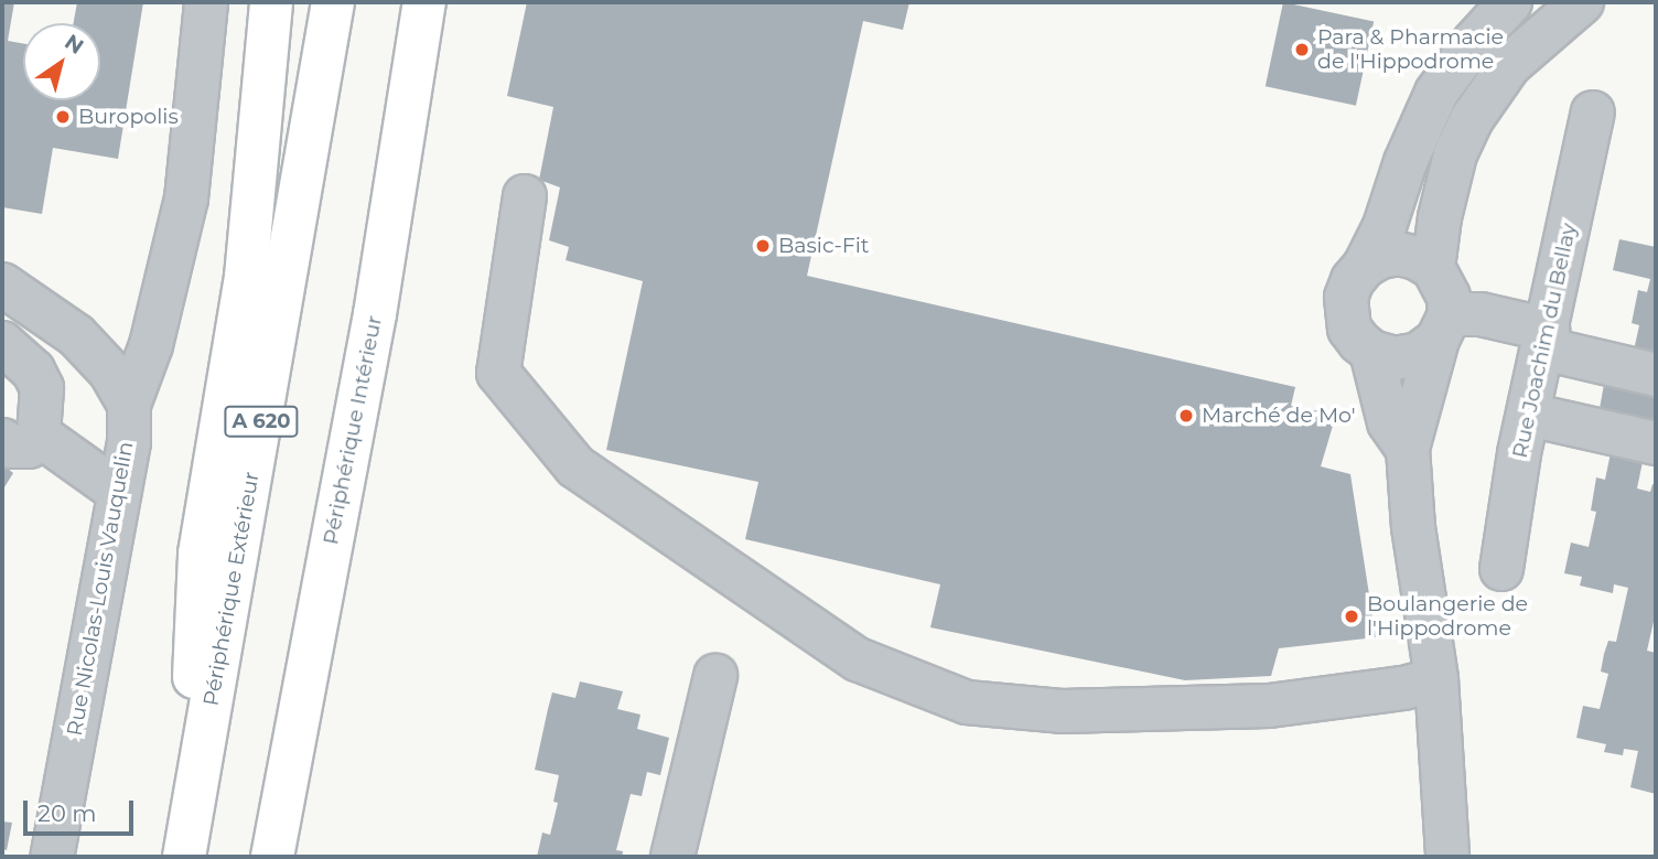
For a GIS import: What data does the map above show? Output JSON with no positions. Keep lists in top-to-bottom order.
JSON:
{
  "streets": {
    "highway": ["A 620", "Périphérique Intérieur", "Périphérique Extérieur"],
    "street": ["Rue Joachim du Bellay", "Rue Nicolas-Louis Vauquelin"]
  },
  "places": [
    "Para & Pharmacie de l'Hippodrome",
    "Buropolis",
    "Basic-Fit",
    "Marché de Mo'",
    "Boulangerie de l'Hippodrome"
  ],
  "scale_bar": "20 m",
  "north": "top right"
}
